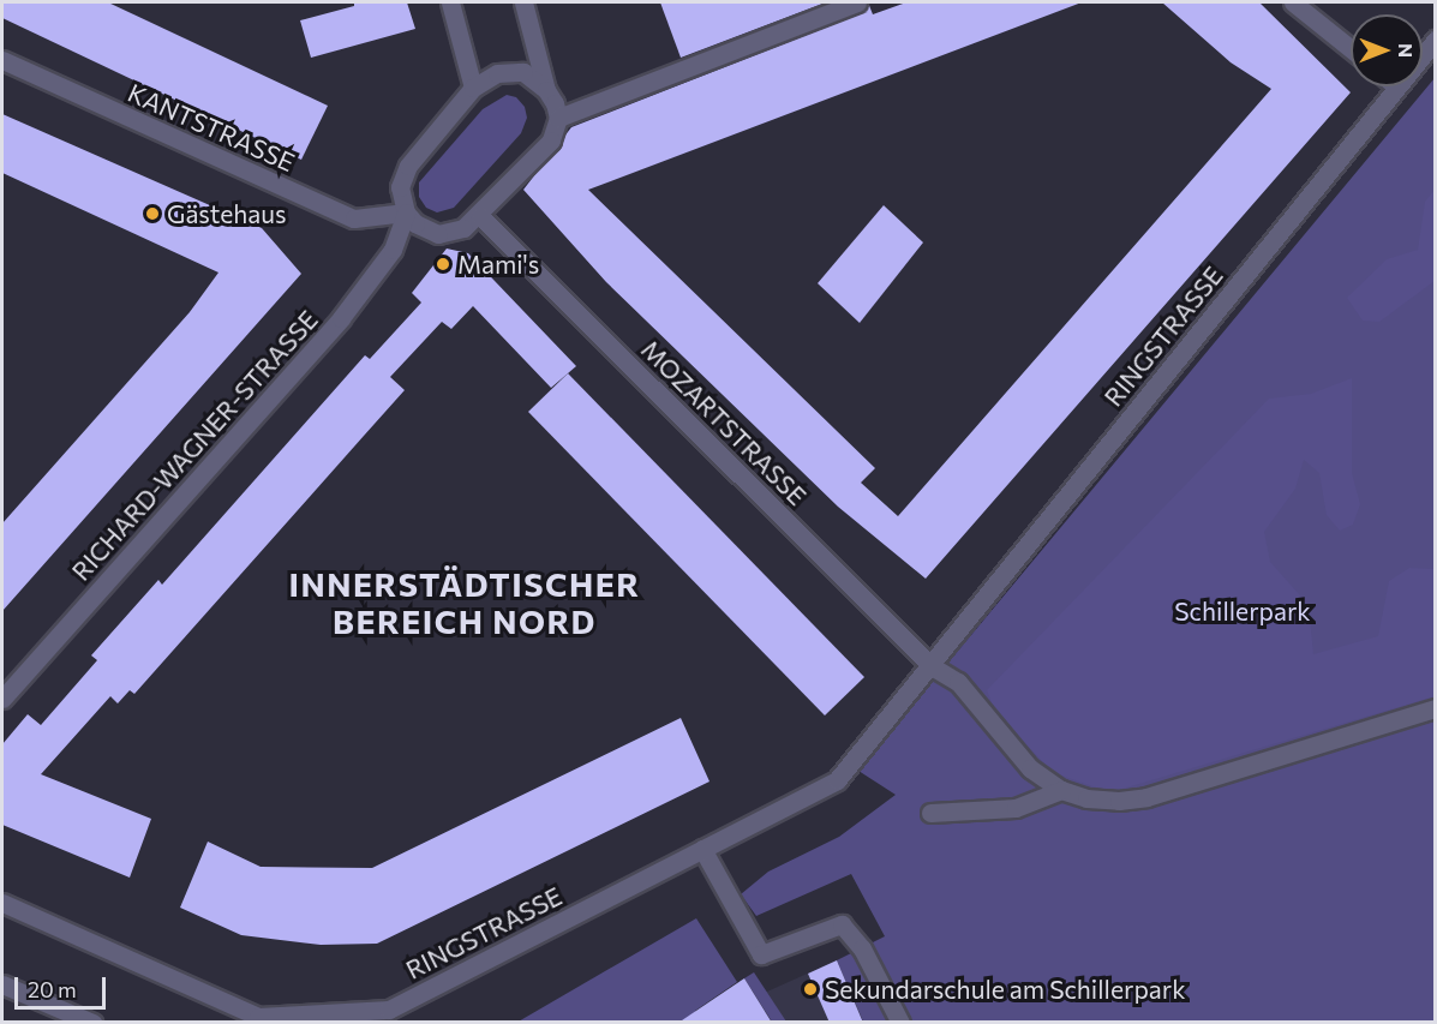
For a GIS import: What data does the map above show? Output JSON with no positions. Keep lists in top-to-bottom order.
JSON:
{
  "streets": {
    "street": [
      "KANTSTRASSE",
      "RINGSTRASSE",
      "MOZARTSTRASSE",
      "RICHARD-WAGNER-STRASSE"
    ]
  },
  "crossings": [
    ["KANTSTRASSE", "RICHARD-WAGNER-STRASSE"],
    ["RINGSTRASSE", "MOZARTSTRASSE"]
  ],
  "districts": ["INNERSTÄDTISCHER BEREICH NORD"],
  "parks": ["Schillerpark"],
  "places": ["Gästehaus", "Mami's", "Sekundarschule am Schillerpark"],
  "scale_bar": "20 m",
  "north": "right"
}
